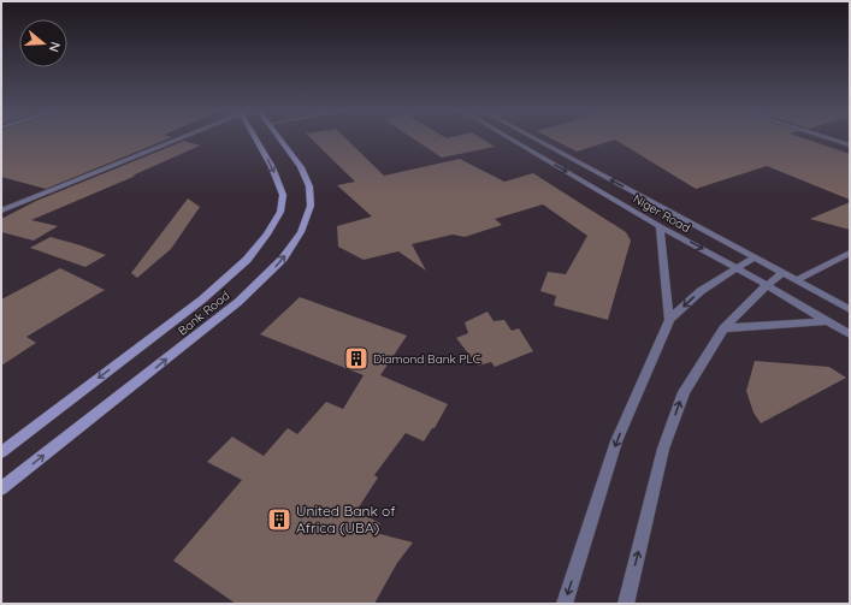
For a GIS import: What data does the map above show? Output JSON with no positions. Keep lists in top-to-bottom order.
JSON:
{
  "streets": {
    "street": ["Niger Road", "Bank Road"]
  },
  "places": {
    "building": ["Diamond Bank PLC", "United Bank of Africa (UBA)"]
  },
  "north": "right"
}
